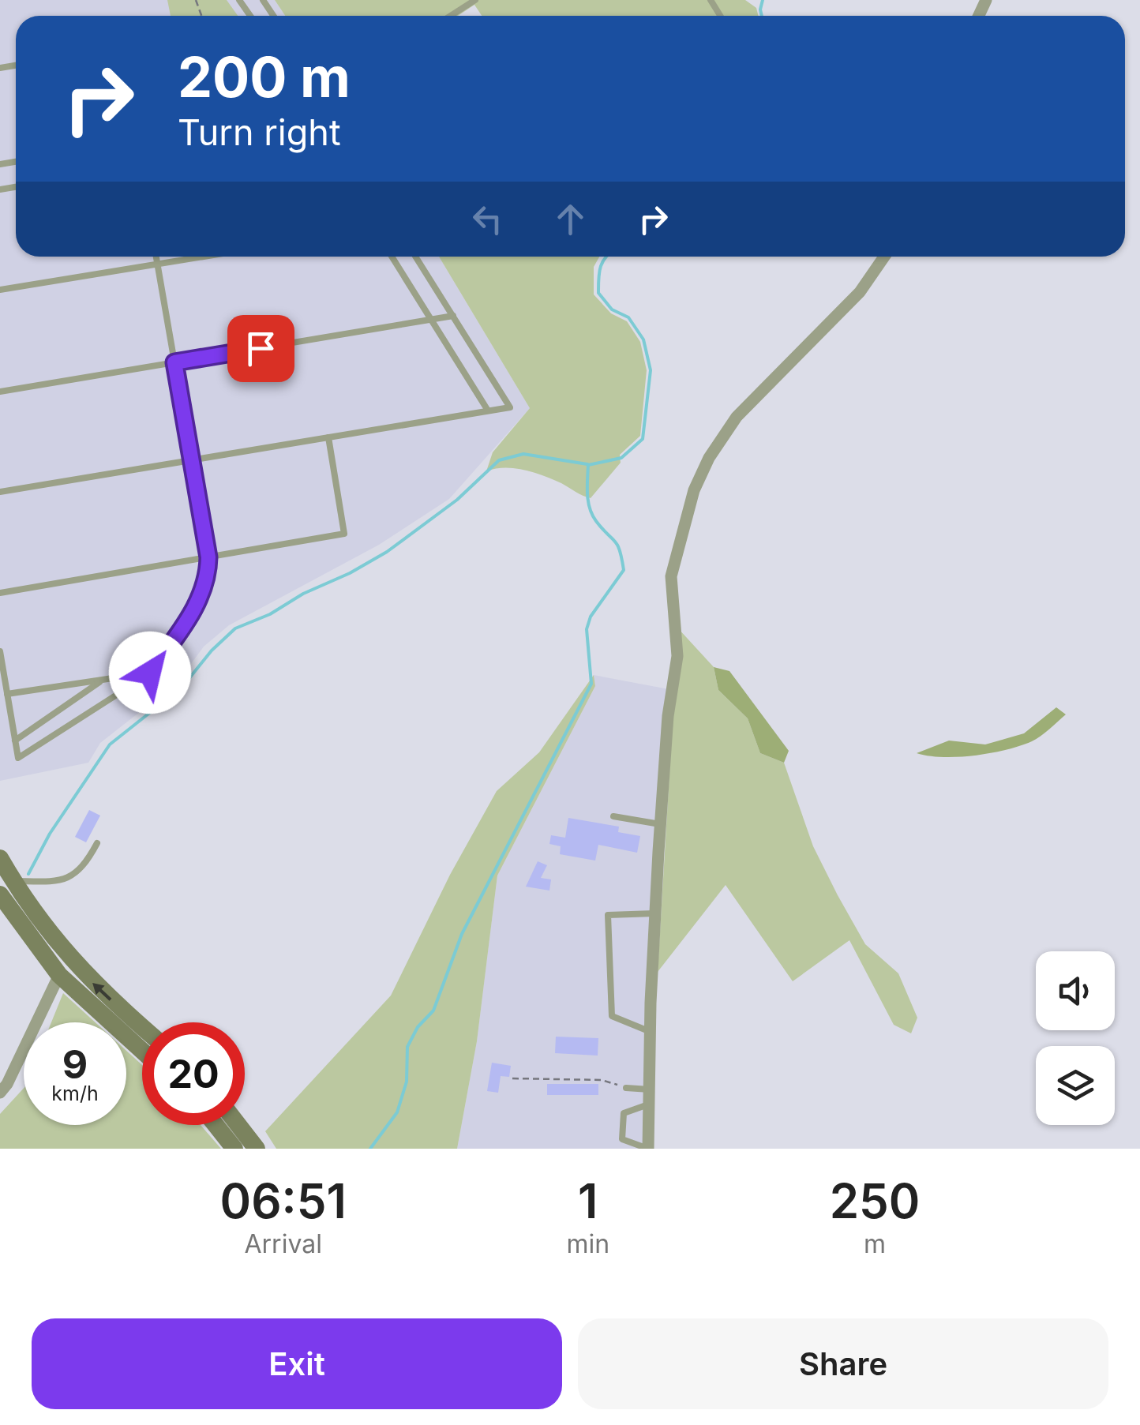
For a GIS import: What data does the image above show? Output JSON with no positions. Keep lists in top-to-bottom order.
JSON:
{
  "page": {
    "turn": ["200 m", "Turn right"],
    "speed": "9 km/h",
    "limit": "20",
    "eta": [
      "06:51",
      "Arrival",
      "1",
      "min",
      "250",
      "m"
    ],
    "buttons": ["Exit", "Share"]
  }
}
